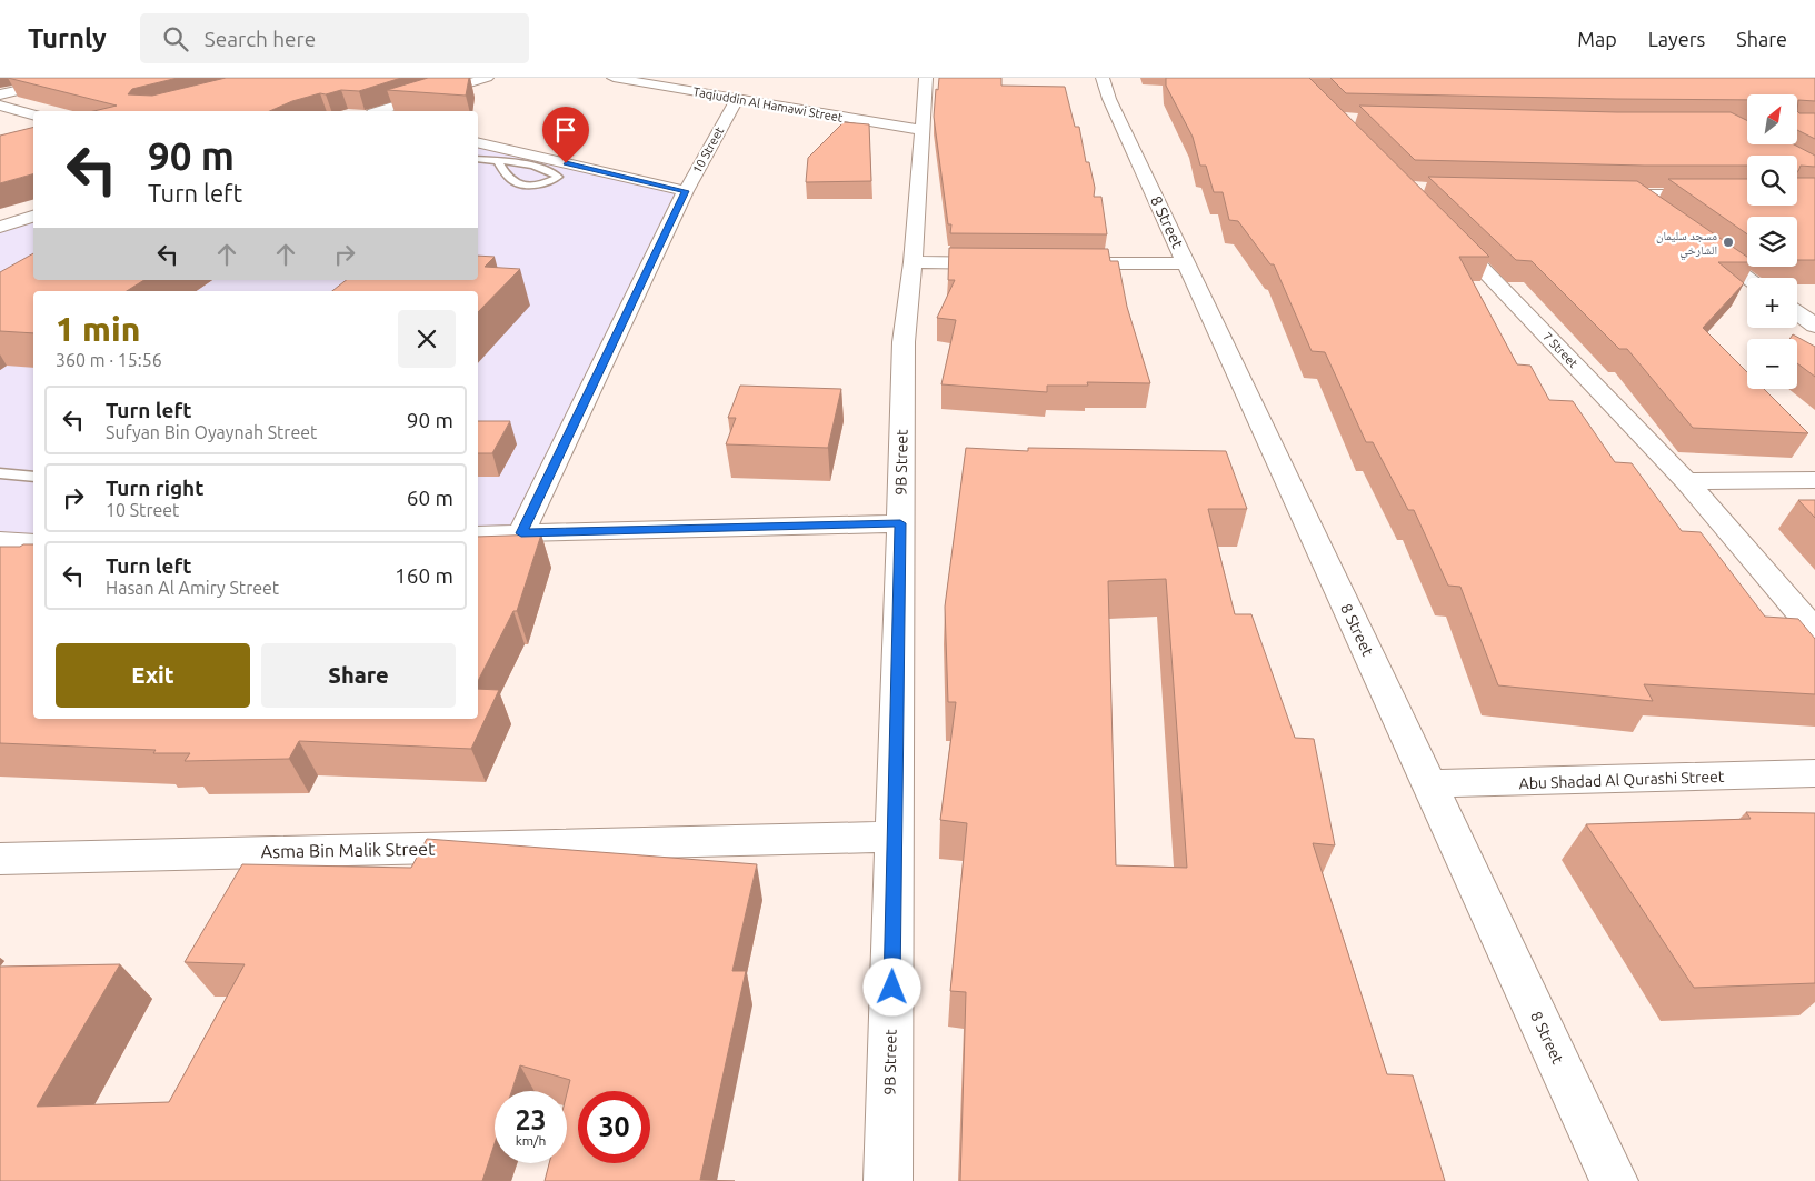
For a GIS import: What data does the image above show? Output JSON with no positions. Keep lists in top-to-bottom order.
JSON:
{
  "streets": {
    "street": [
      "Taqiuddin Al Hamawi Street",
      "10 Street",
      "8 Street",
      "7 Street",
      "9B Street",
      "Abu Shadad Al Qurashi Street",
      "Asma Bin Malik Street"
    ]
  },
  "crossings": [
    ["Taqiuddin Al Hamawi Street", "10 Street"],
    ["Taqiuddin Al Hamawi Street", "9B Street"],
    ["8 Street", "Abu Shadad Al Qurashi Street"],
    ["9B Street", "Asma Bin Malik Street"]
  ],
  "places": ["مسجد سليمان الشارخي"],
  "north": "top right",
  "page": {
    "header": "Turnly",
    "search": "Search here",
    "nav": ["Map", "Layers", "Share"],
    "map_buttons": ["+", "−"],
    "turn": ["90 m", "Turn left"],
    "heading": ["1 min", "360 m · 15:56"],
    "list": [
      {
        "name": "Turn left",
        "note": "Sufyan Bin Oyaynah Street",
        "value": "90 m"
      },
      {
        "name": "Turn right",
        "note": "10 Street",
        "value": "60 m"
      },
      {
        "name": "Turn left",
        "note": "Hasan Al Amiry Street",
        "value": "160 m"
      }
    ],
    "buttons": ["Exit", "Share"],
    "speed": "23 km/h",
    "limit": "30"
  }
}
